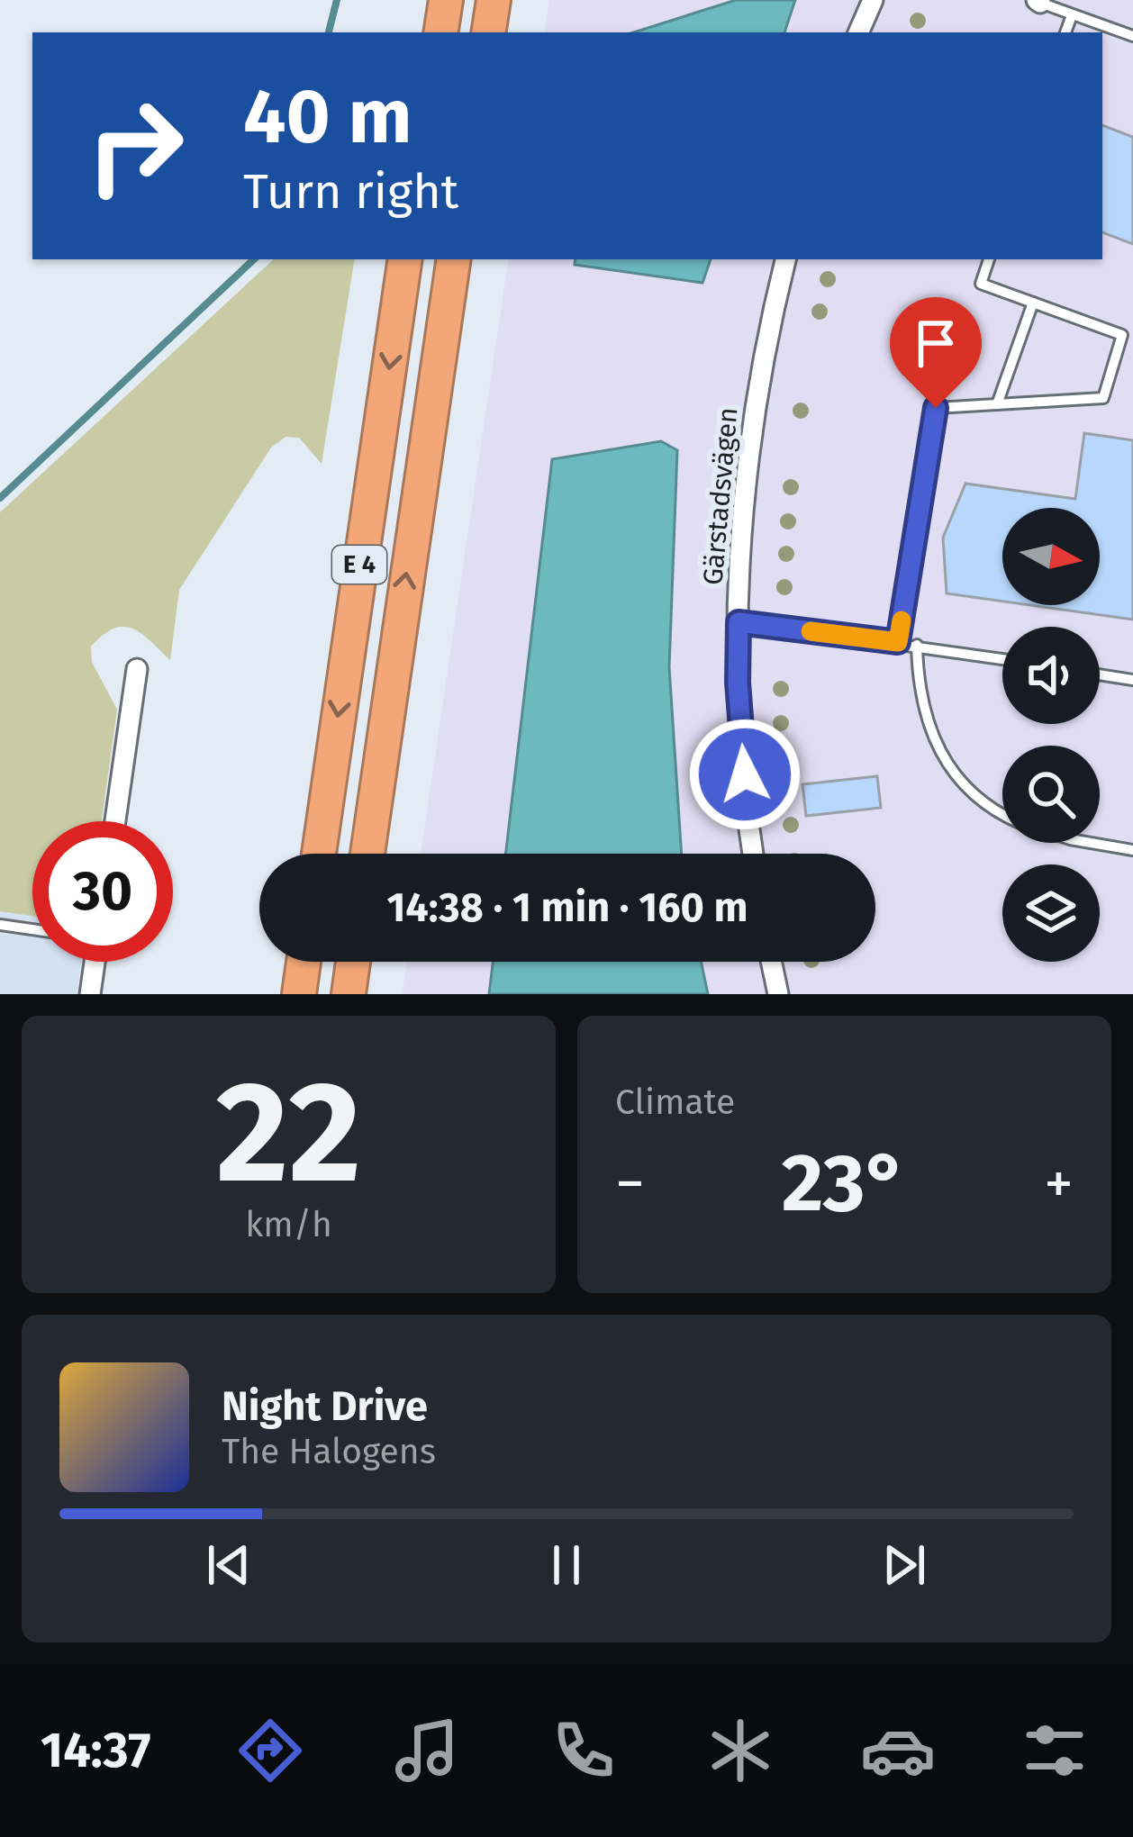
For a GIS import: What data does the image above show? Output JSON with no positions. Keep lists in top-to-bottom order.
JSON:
{
  "streets": {
    "highway": ["E 4"],
    "street": ["Gärstadsvägen"]
  },
  "north": "right",
  "page": {
    "turn": ["40 m", "Turn right"],
    "limit": "30",
    "trip": "14:38 · 1 min · 160 m",
    "tile": [
      ["22", "km/h"],
      "Climate"
    ],
    "heat": ["−", "23°", "+"],
    "song": ["Night Drive", "The Halogens"],
    "tabs": "14:37"
  }
}
